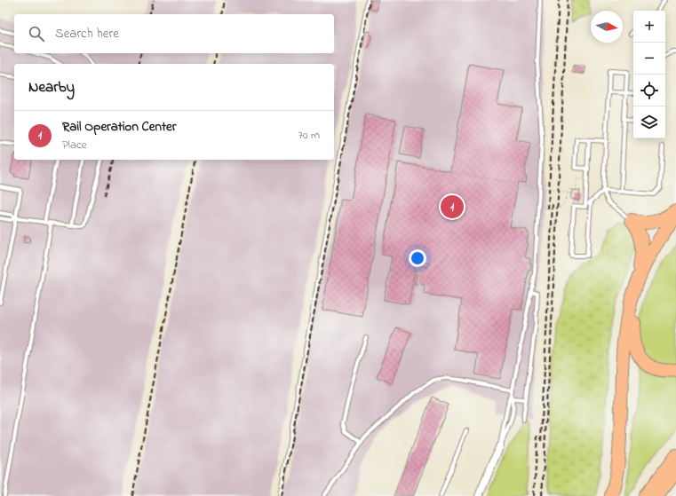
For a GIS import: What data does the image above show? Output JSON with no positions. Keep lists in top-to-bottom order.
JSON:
{
  "north": "right",
  "page": {
    "map_buttons": ["+", "−"],
    "search": "Search here",
    "heading": "Nearby",
    "list": [
      {
        "mark": "1",
        "name": "Rail Operation Center",
        "note": "Place",
        "value": "70 m"
      }
    ],
    "pins": "1"
  }
}
